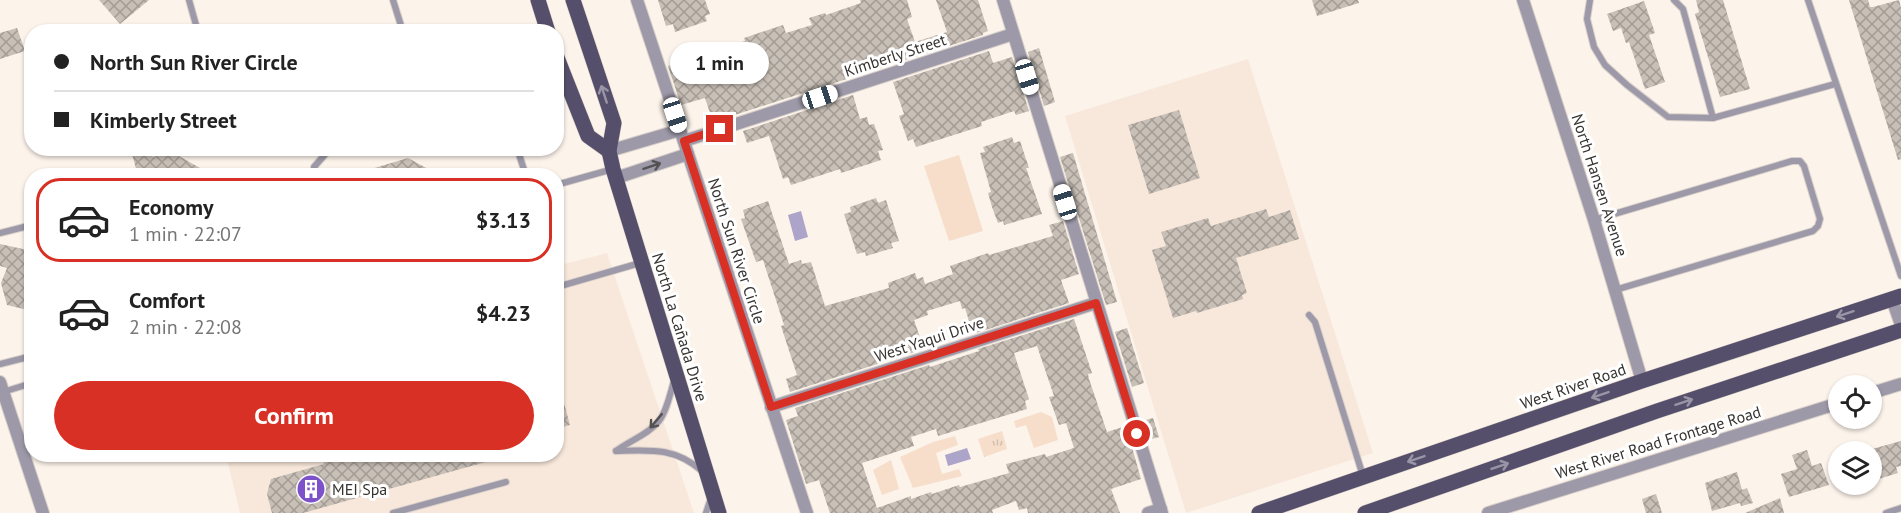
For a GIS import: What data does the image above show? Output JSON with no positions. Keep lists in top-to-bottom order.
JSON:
{
  "streets": {
    "main road": ["North La Cañada Drive", "West River Road"],
    "street": [
      "Kimberly Street",
      "North Hansen Avenue",
      "North Sun River Circle",
      "West Yaqui Drive",
      "West River Road Frontage Road"
    ]
  },
  "crossings": [
    ["Kimberly Street", "North Sun River Circle"],
    ["Kimberly Street", "North La Cañada Drive"],
    ["North Hansen Avenue", "West River Road"],
    ["North Sun River Circle", "West Yaqui Drive"]
  ],
  "places": {
    "building": ["MEI Spa"]
  },
  "page": {
    "banner": ["North Sun River Circle", "Kimberly Street"],
    "bubble": "1 min",
    "list": [
      {
        "name": "Economy",
        "note": "1 min · 22:07",
        "value": "$3.13"
      },
      {
        "name": "Comfort",
        "note": "2 min · 22:08",
        "value": "$4.23"
      }
    ],
    "buttons": "Confirm"
  }
}
